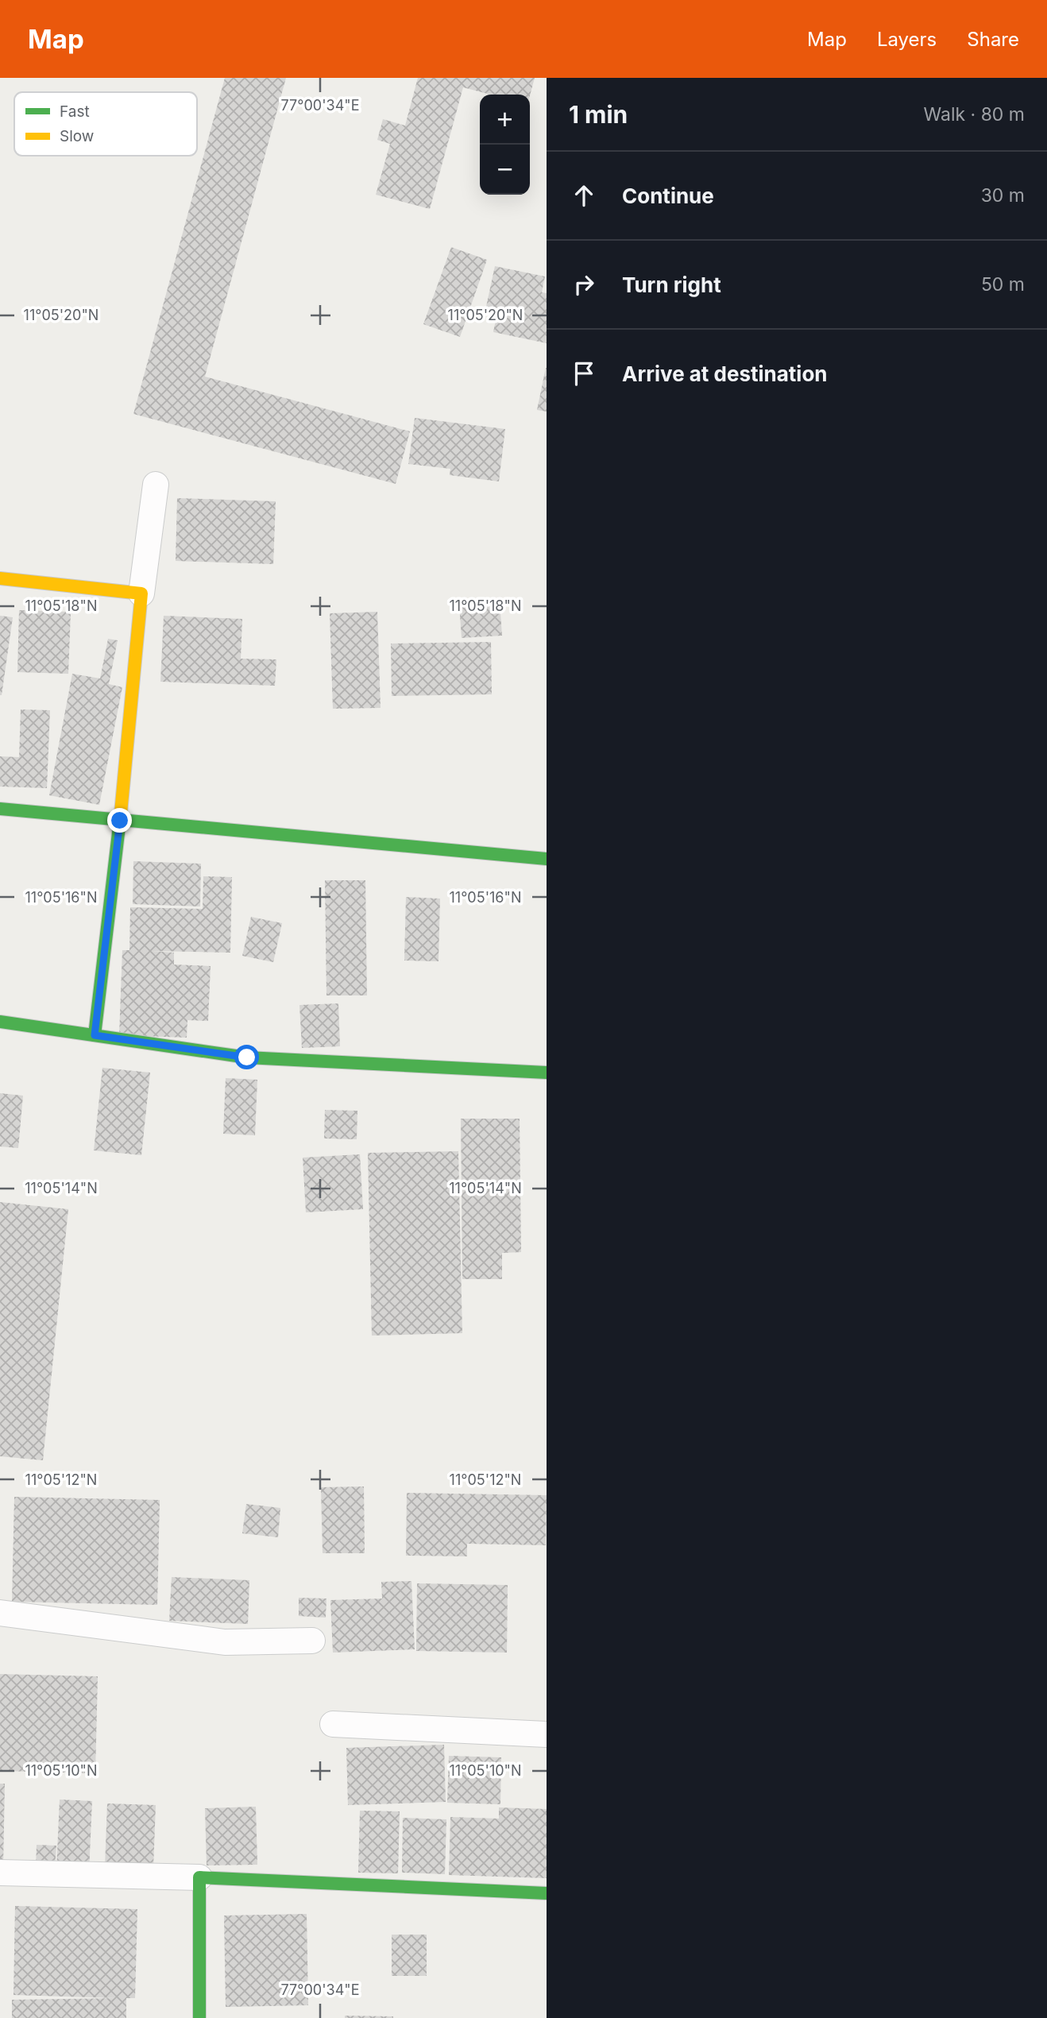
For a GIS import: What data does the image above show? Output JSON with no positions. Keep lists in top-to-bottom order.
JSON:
{
  "legend": ["Fast", "Slow"],
  "page": {
    "header": "Map",
    "nav": ["Map", "Layers", "Share"],
    "heading": ["1 min", "Walk · 80 m"],
    "map_buttons": ["+", "−"],
    "list": [
      ["Continue", "30 m"],
      ["Turn right", "50 m"],
      "Arrive at destination"
    ]
  },
  "coordinates": [
    "77°00'34\"E",
    "11°05'20\"N",
    "11°05'18\"N",
    "11°05'16\"N",
    "11°05'14\"N",
    "11°05'12\"N",
    "11°05'10\"N"
  ]
}
